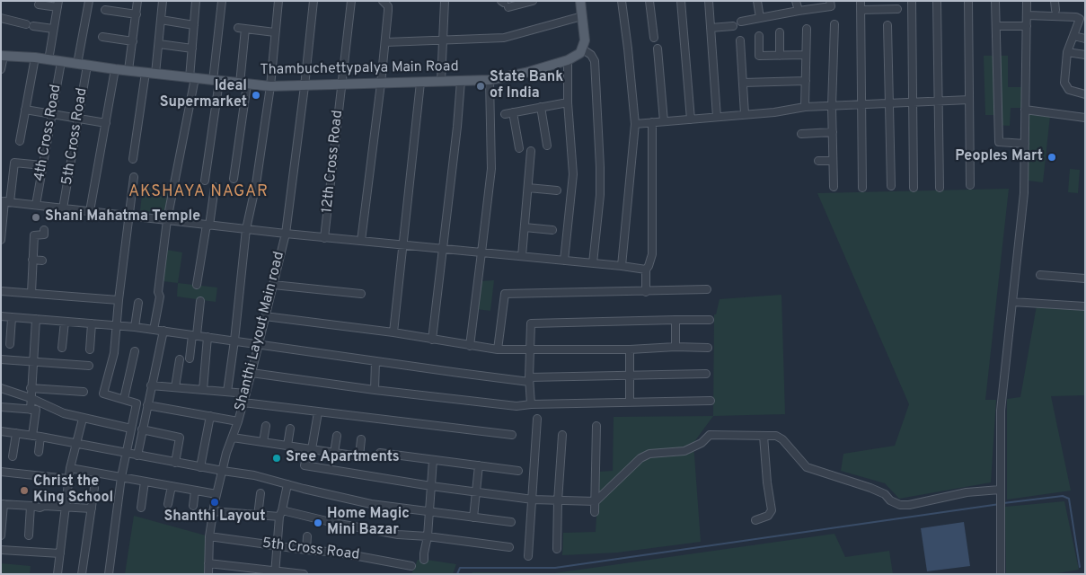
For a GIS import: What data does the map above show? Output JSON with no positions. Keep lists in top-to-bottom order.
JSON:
{
  "streets": {
    "main road": ["Thambuchettypalya Main Road"],
    "street": [
      "4th Cross Road",
      "5th Cross Road",
      "12th Cross Road",
      "Shanthi Layout Main road"
    ]
  },
  "crossings": [
    ["Thambuchettypalya Main Road", "4th Cross Road"],
    ["Thambuchettypalya Main Road", "5th Cross Road"],
    ["Thambuchettypalya Main Road", "12th Cross Road"],
    ["Thambuchettypalya Main Road", "Shanthi Layout Main road"],
    ["5th Cross Road", "Shanthi Layout Main road"]
  ],
  "districts": ["AKSHAYA NAGAR"],
  "places": [
    "State Bank of India",
    "Ideal Supermarket",
    "Peoples Mart",
    "Shani Mahatma Temple",
    "Sree Apartments",
    "Christ the King School",
    "Shanthi Layout",
    "Home Magic Mini Bazar"
  ]
}
